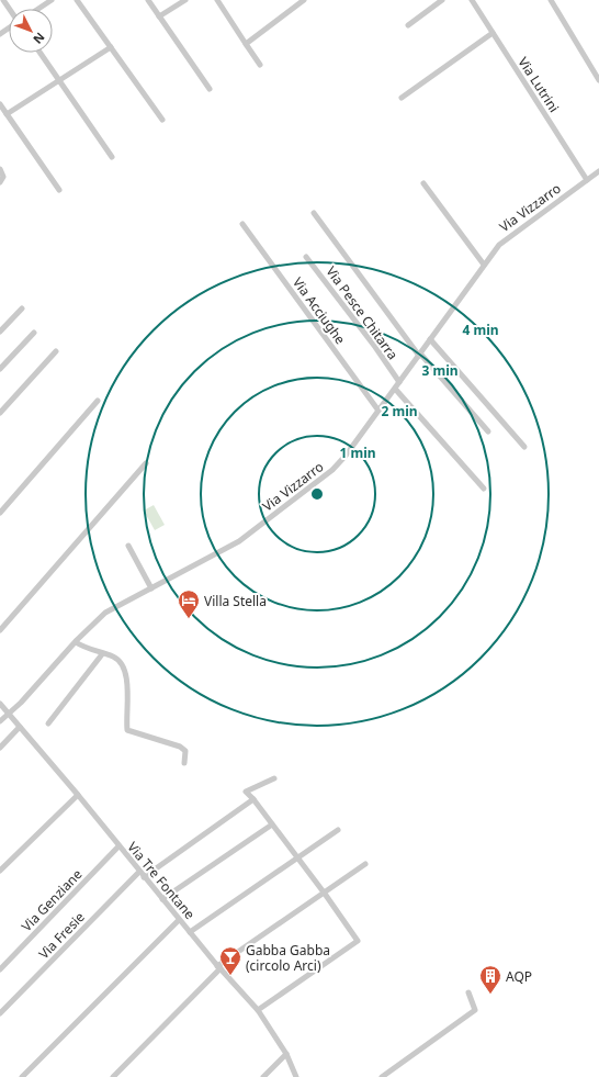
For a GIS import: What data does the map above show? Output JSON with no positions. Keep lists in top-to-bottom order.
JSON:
{
  "streets": {
    "street": [
      "Via Lutrini",
      "Via Vizzarro",
      "Via Acciughe",
      "Via Pesce Chitarra",
      "Via Tre Fontane",
      "Via Genziane",
      "Via Fresie"
    ]
  },
  "crossings": [
    ["Via Lutrini", "Via Vizzarro"],
    ["Via Vizzarro", "Via Acciughe"],
    ["Via Vizzarro", "Via Pesce Chitarra"],
    ["Via Vizzarro", "Via Tre Fontane"],
    ["Via Tre Fontane", "Via Genziane"],
    ["Via Tre Fontane", "Via Fresie"]
  ],
  "places": {
    "hotel": ["Villa Stella"],
    "bar": ["Gabba Gabba (circolo Arci)"],
    "building": ["AQP"]
  },
  "north": "bottom right",
  "rings": [
    "4 min",
    "3 min",
    "2 min",
    "1 min"
  ]
}
